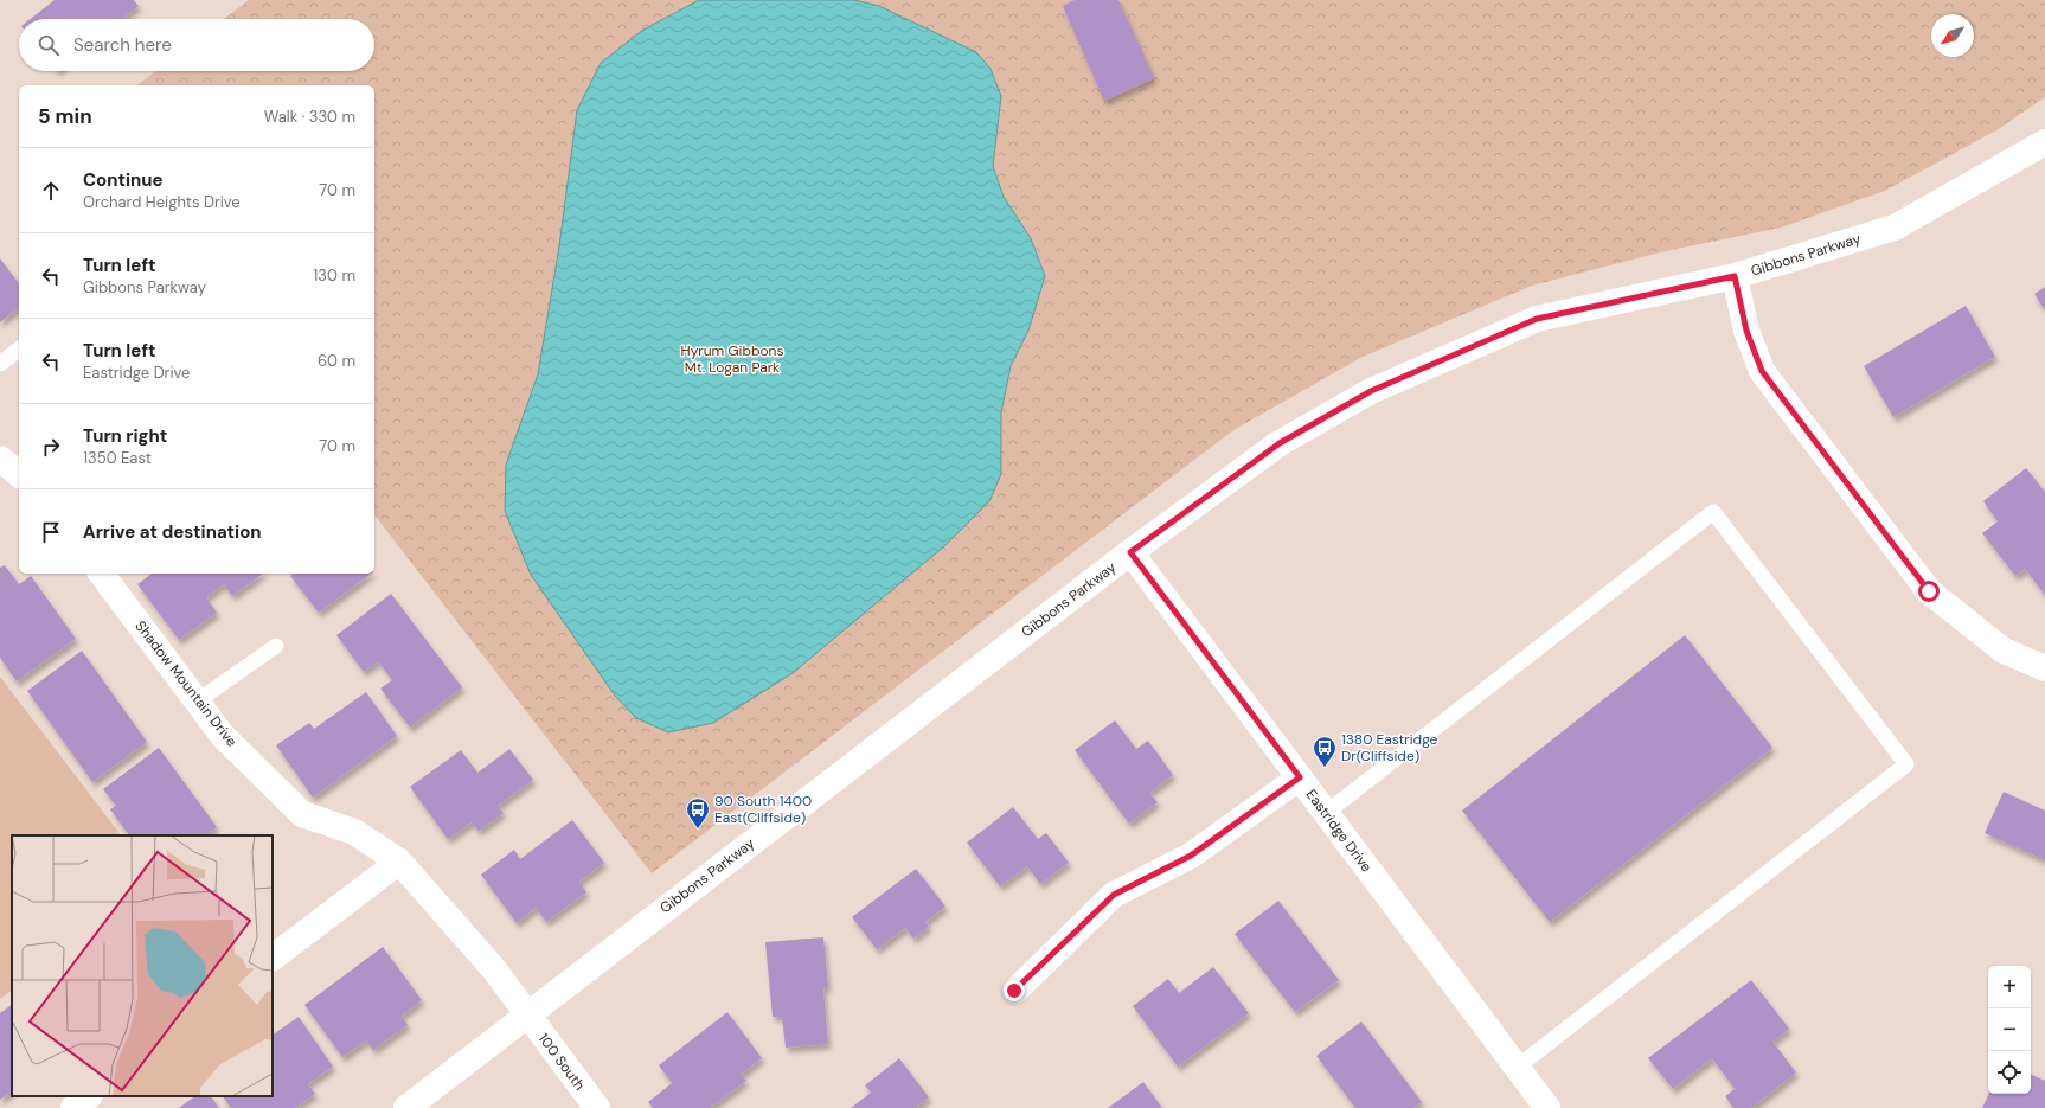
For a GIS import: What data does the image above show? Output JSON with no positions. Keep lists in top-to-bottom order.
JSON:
{
  "streets": {
    "street": [
      "Gibbons Parkway",
      "Shadow Mountain Drive",
      "Eastridge Drive",
      "100 South"
    ]
  },
  "crossings": [
    ["Gibbons Parkway", "Shadow Mountain Drive"],
    ["Gibbons Parkway", "Eastridge Drive"],
    ["Gibbons Parkway", "100 South"],
    ["Shadow Mountain Drive", "100 South"]
  ],
  "parks": ["Hyrum Gibbons Mt. Logan Park"],
  "places": {
    "bus stop": ["1380 Eastridge Dr(Cliffside)", "90 South 1400 East(Cliffside)"]
  },
  "north": "bottom left",
  "page": {
    "search": "Search here",
    "heading": ["5 min", "Walk · 330 m"],
    "list": [
      ["Continue", "Orchard Heights Drive", "70 m"],
      ["Turn left", "Gibbons Parkway", "130 m"],
      ["Turn left", "Eastridge Drive", "60 m"],
      ["Turn right", "1350 East", "70 m"],
      "Arrive at destination"
    ],
    "map_buttons": ["+", "−"]
  }
}
